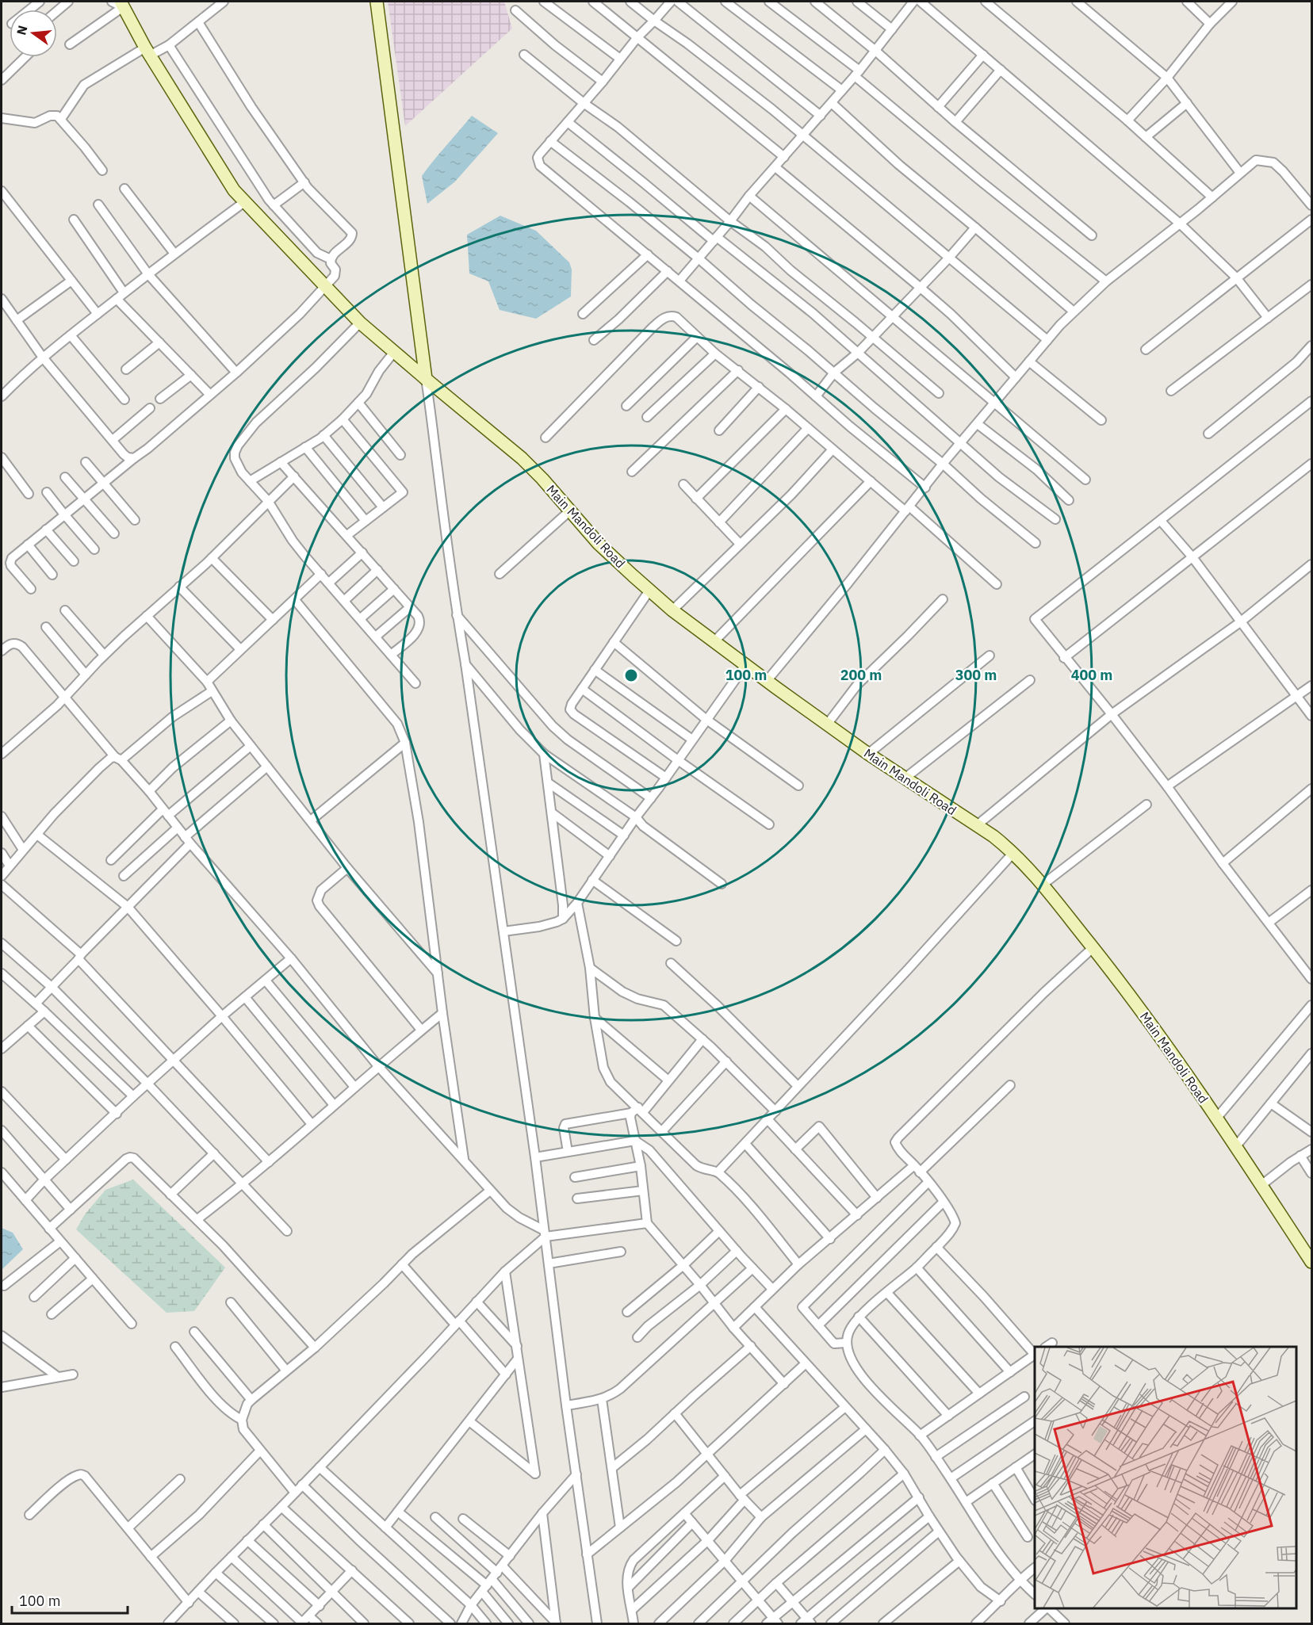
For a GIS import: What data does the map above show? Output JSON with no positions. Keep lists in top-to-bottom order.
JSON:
{
  "streets": {
    "street": ["Main Mandoli Road"]
  },
  "scale_bar": "100 m",
  "north": "left",
  "rings": [
    "100 m",
    "200 m",
    "300 m",
    "400 m"
  ]
}
